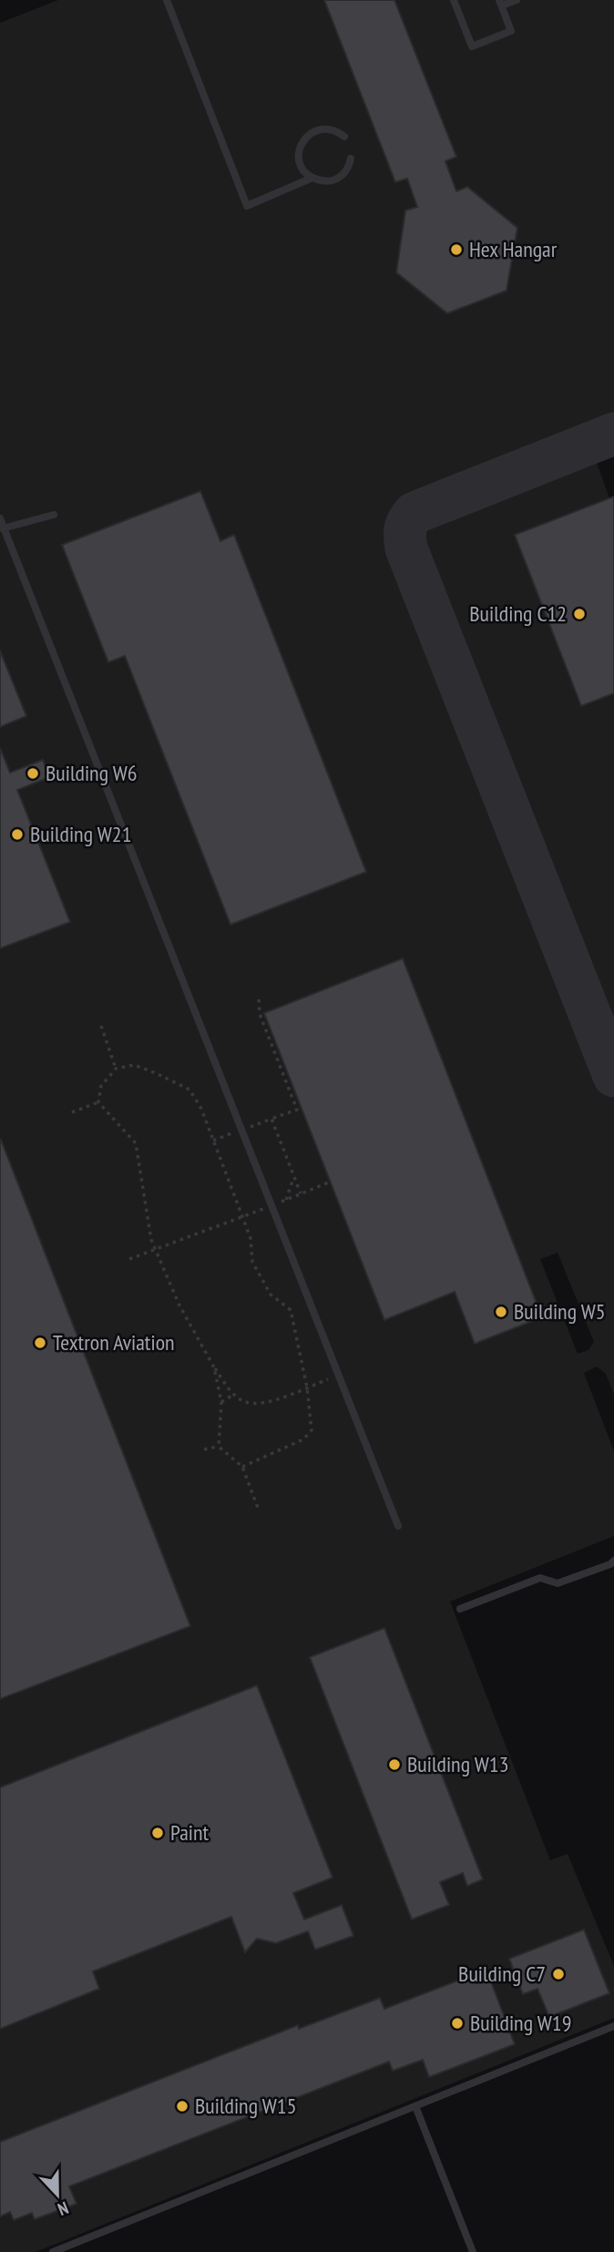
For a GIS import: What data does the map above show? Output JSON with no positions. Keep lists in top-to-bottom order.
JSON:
{
  "places": [
    "Hex Hangar",
    "Building C12",
    "Building W6",
    "Building W21",
    "Building W5",
    "Textron Aviation",
    "Building W13",
    "Paint",
    "Building C7",
    "Building W19",
    "Building W15"
  ],
  "north": "bottom"
}
